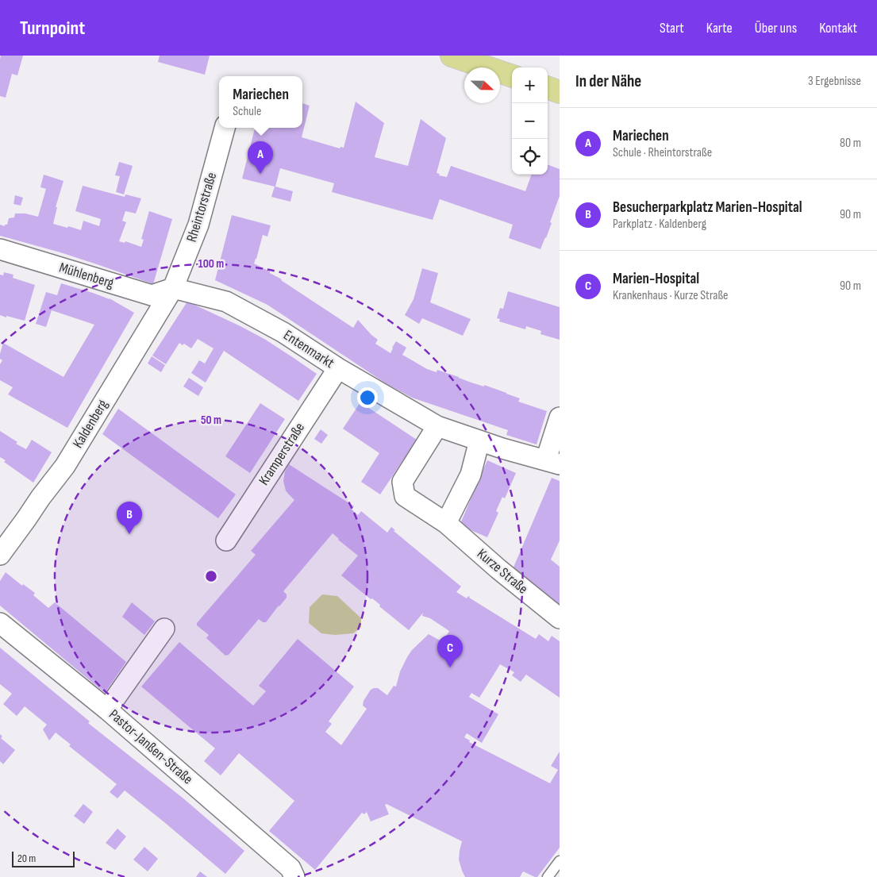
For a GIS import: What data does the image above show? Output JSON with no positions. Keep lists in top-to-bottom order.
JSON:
{
  "streets": {
    "street": [
      "Rheintorstraße",
      "Mühlenberg",
      "Entenmarkt",
      "Kaldenberg",
      "Kramperstraße",
      "Kurze Straße",
      "Pastor-Janßen-Straße"
    ]
  },
  "crossings": [
    ["Rheintorstraße", "Mühlenberg"],
    ["Rheintorstraße", "Entenmarkt"],
    ["Rheintorstraße", "Kaldenberg"],
    ["Mühlenberg", "Entenmarkt"],
    ["Mühlenberg", "Kaldenberg"],
    ["Entenmarkt", "Kaldenberg"],
    ["Entenmarkt", "Kramperstraße"]
  ],
  "scale_bar": "20 m",
  "north": "right",
  "page": {
    "header": "Turnpoint",
    "nav": [
      "Start",
      "Karte",
      "Über uns",
      "Kontakt"
    ],
    "heading": ["In der Nähe", "3 Ergebnisse"],
    "map_buttons": ["+", "−"],
    "popup": ["Mariechen", "Schule"],
    "list": [
      {
        "mark": "A",
        "name": "Mariechen",
        "note": "Schule · Rheintorstraße",
        "value": "80 m"
      },
      {
        "mark": "B",
        "name": "Besucherparkplatz Marien-Hospital",
        "note": "Parkplatz · Kaldenberg",
        "value": "90 m"
      },
      {
        "mark": "C",
        "name": "Marien-Hospital",
        "note": "Krankenhaus · Kurze Straße",
        "value": "90 m"
      }
    ],
    "pins": ["A", "B", "C"],
    "scale": "20 m"
  },
  "rings": ["100 m", "50 m"]
}
